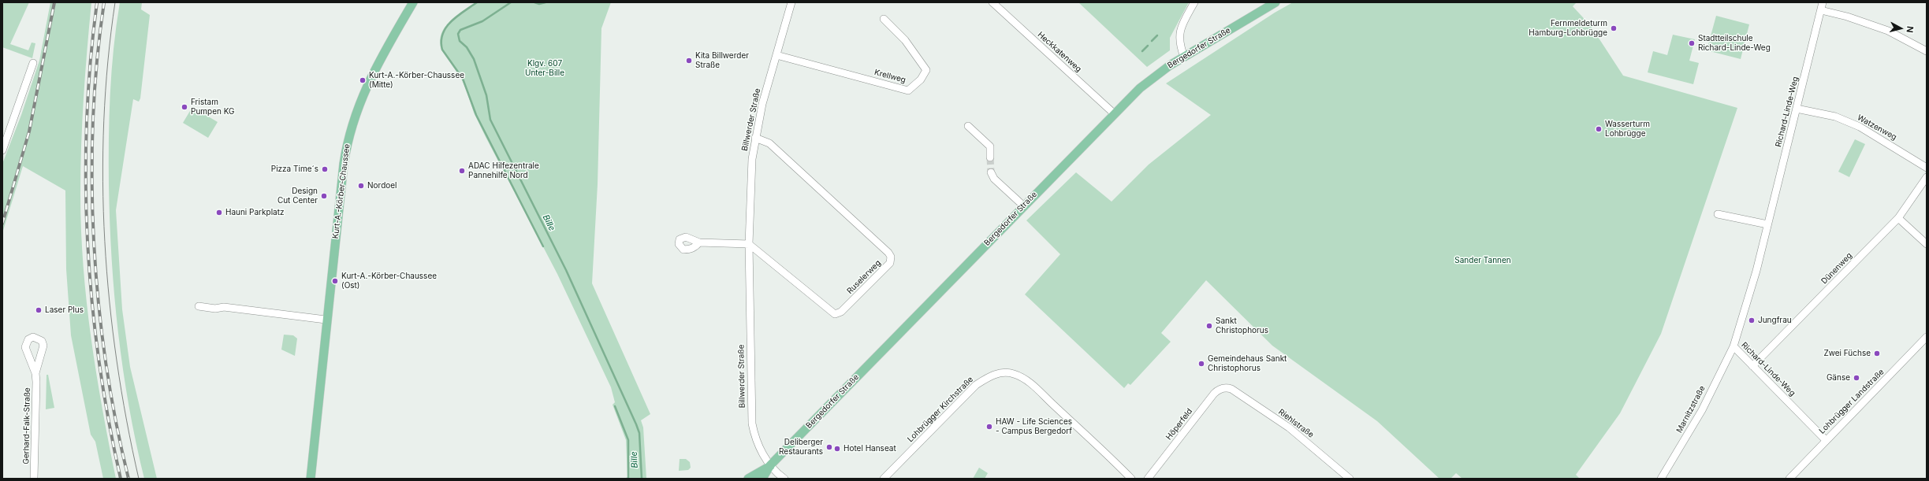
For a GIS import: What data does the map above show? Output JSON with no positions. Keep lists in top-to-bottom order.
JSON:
{
  "streets": {
    "main road": ["Bergedorfer Straße", "Kurt-A.-Körber-Chaussee"],
    "street": [
      "Heckkatenweg",
      "Krellweg",
      "Richard-Linde-Weg",
      "Billwerder Straße",
      "Watzenweg",
      "Dünenweg",
      "Ruselerweg",
      "Lohbrügger Landstraße",
      "Lohbrügger Kirchstraße",
      "Marnitzstraße",
      "Riehlstraße",
      "Höperfeld",
      "Gerhard-Falk-Straße"
    ]
  },
  "crossings": [
    ["Bergedorfer Straße", "Heckkatenweg"],
    ["Bergedorfer Straße", "Billwerder Straße"],
    ["Krellweg", "Billwerder Straße"],
    ["Richard-Linde-Weg", "Watzenweg"],
    ["Richard-Linde-Weg", "Dünenweg"],
    ["Richard-Linde-Weg", "Lohbrügger Landstraße"],
    ["Richard-Linde-Weg", "Marnitzstraße"],
    ["Billwerder Straße", "Ruselerweg"],
    ["Riehlstraße", "Höperfeld"]
  ],
  "water": ["Bille"],
  "parks": ["Klgv. 607 Unter-Bille", "Sander Tannen"],
  "places": [
    "Fernmeldeturm Hamburg-Lohbrügge",
    "Stadtteilschule Richard-Linde-Weg",
    "Kita Billwerder Straße",
    "Kurt-A.-Körber-Chaussee (Mitte)",
    "Fristam Pumpen KG",
    "Wasserturm Lohbrügge",
    "Pizza Time´s",
    "ADAC Hilfezentrale Pannehilfe Nord",
    "Nordoel",
    "Design Cut Center",
    "Hauni Parkplatz",
    "Kurt-A.-Körber-Chaussee (Ost)",
    "Laser Plus",
    "Jungfrau",
    "Sankt Christophorus",
    "Zwei Füchse",
    "Gemeindehaus Sankt Christophorus",
    "Gänse",
    "HAW - Life Sciences - Campus Bergedorf",
    "Deliberger Restaurants",
    "Hotel Hanseat"
  ],
  "north": "right"
}
